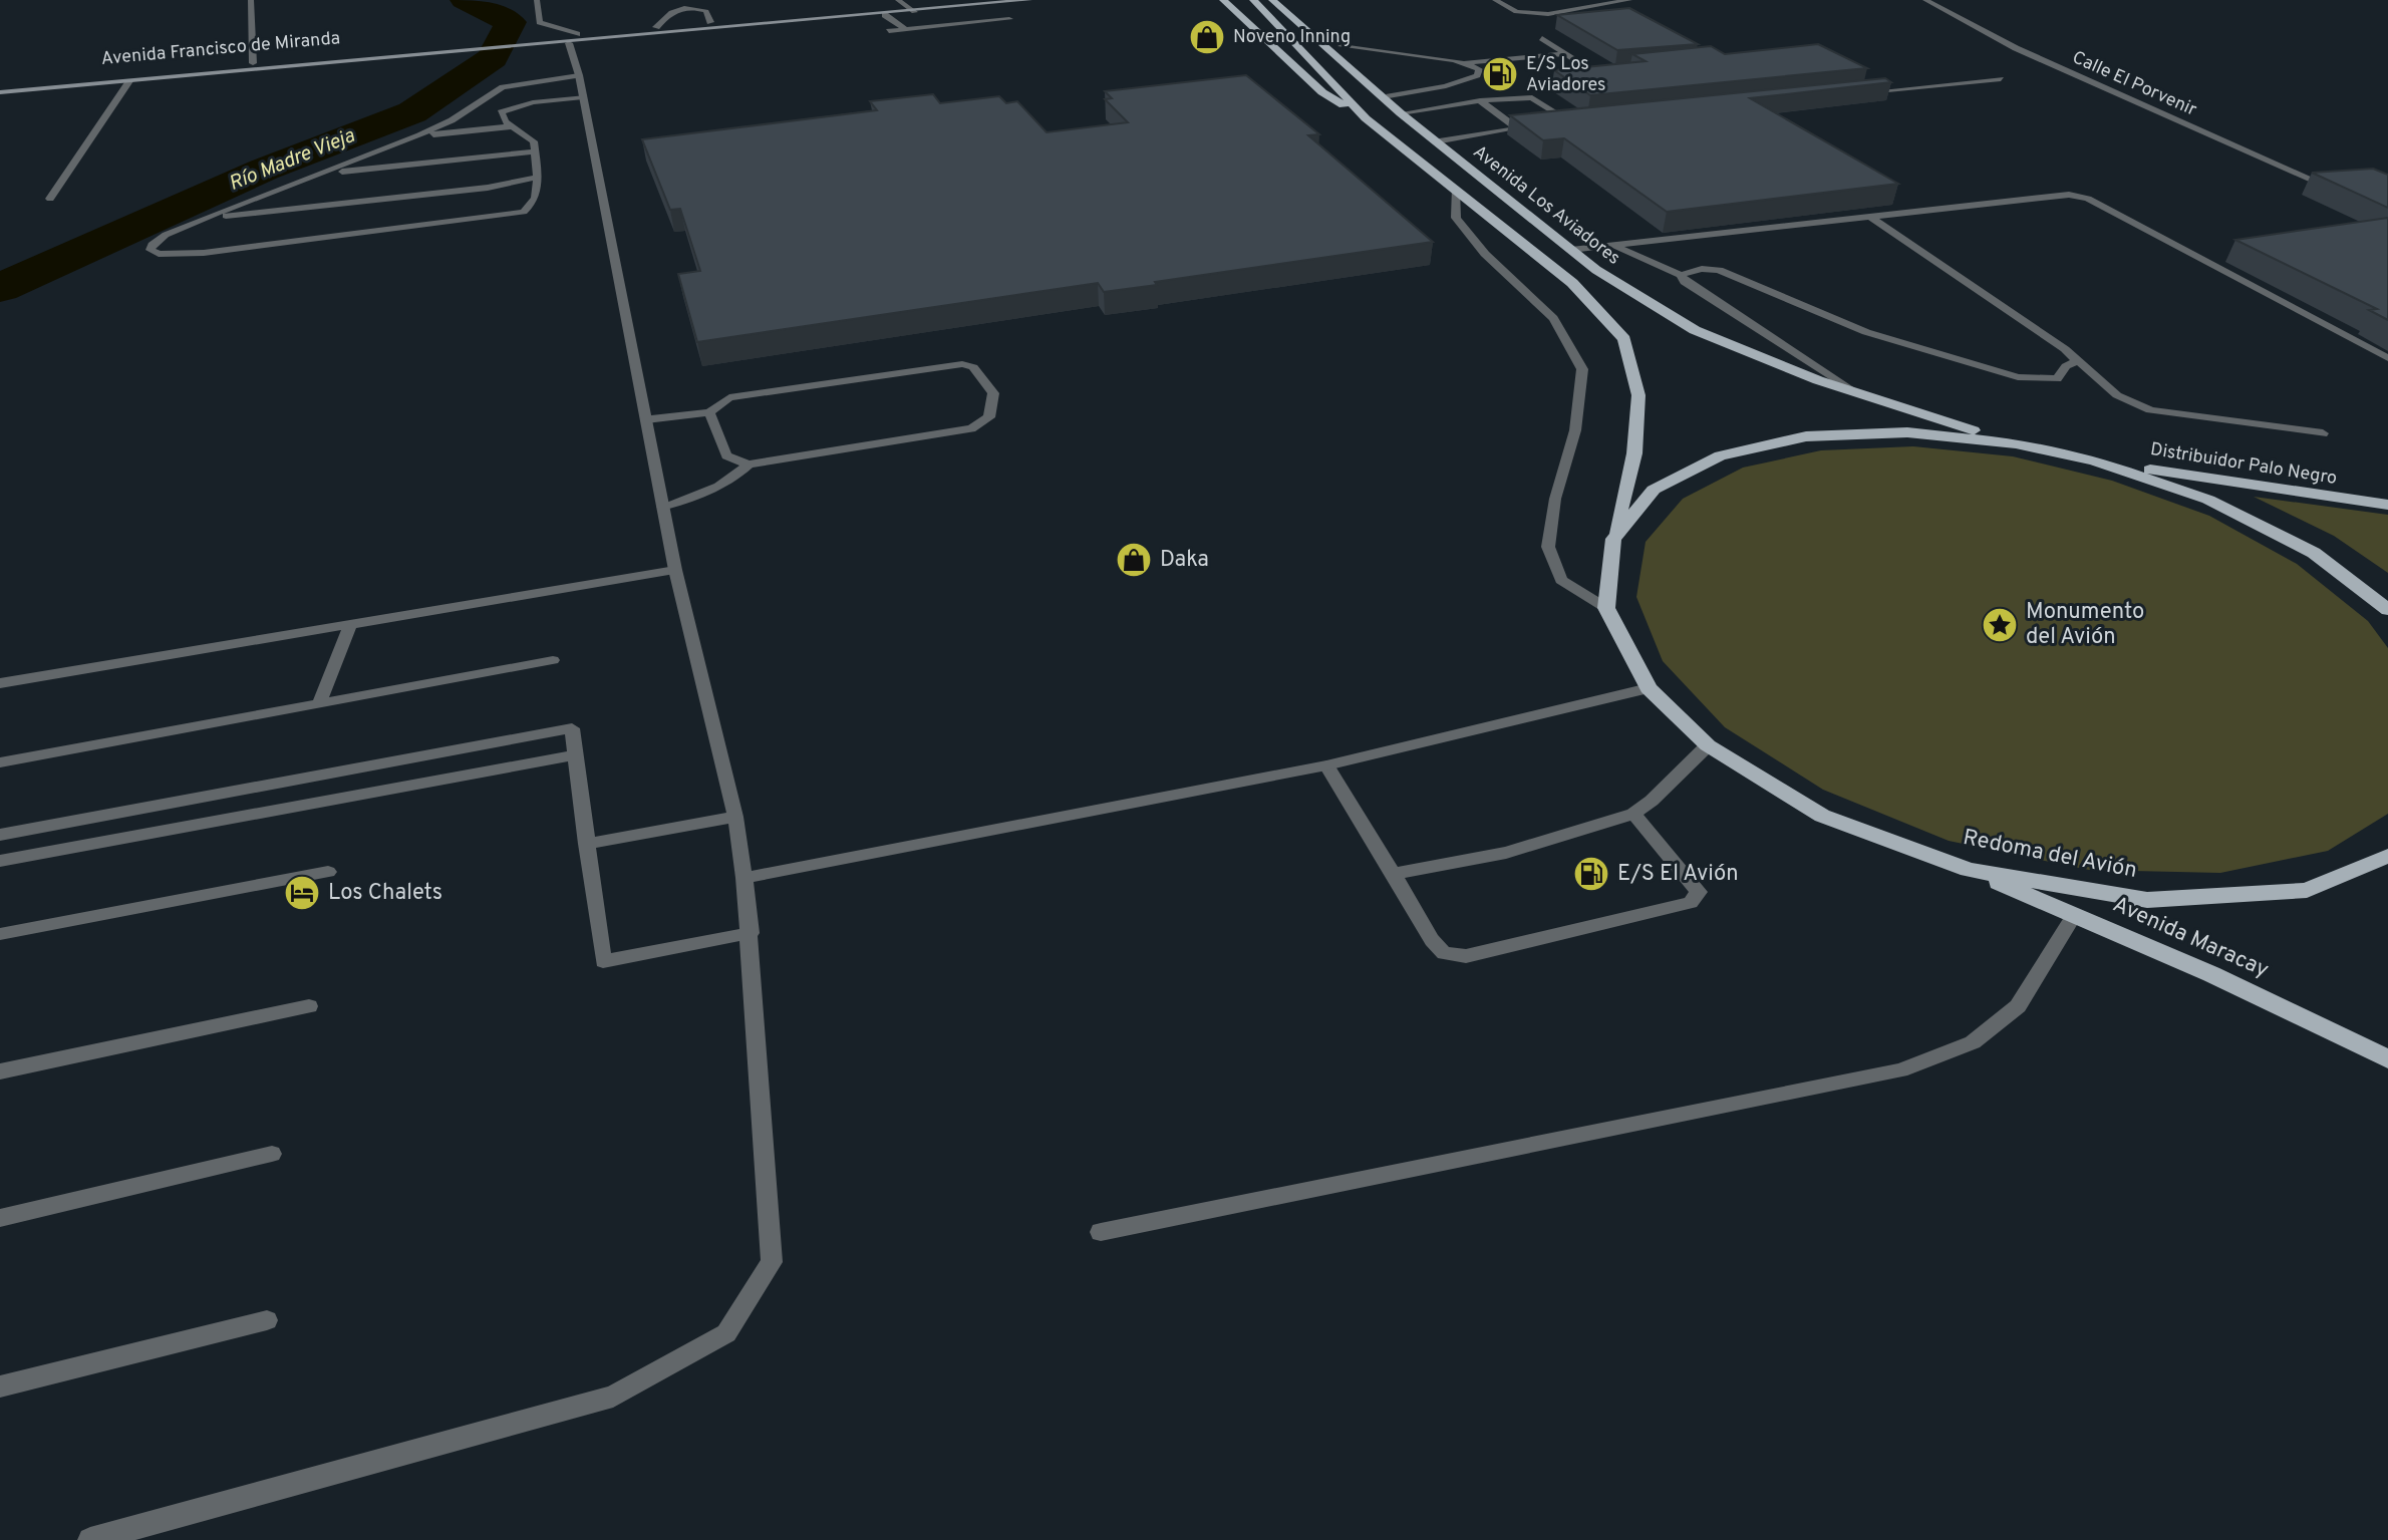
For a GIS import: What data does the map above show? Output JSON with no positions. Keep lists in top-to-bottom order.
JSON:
{
  "streets": {
    "main road": [
      "Avenida Francisco de Miranda",
      "Avenida Los Aviadores",
      "Distribuidor Palo Negro",
      "Redoma del Avión",
      "Avenida Maracay"
    ],
    "street": ["Calle El Porvenir"]
  },
  "crossings": [
    ["Redoma del Avión", "Avenida Maracay"]
  ],
  "water": ["Río Madre Vieja"],
  "places": {
    "shop": ["Noveno Inning", "Daka"],
    "fuel station": ["E/S Los Aviadores", "E/S El Avión"],
    "place": ["Monumento del Avión"],
    "hotel": ["Los Chalets"]
  }
}
